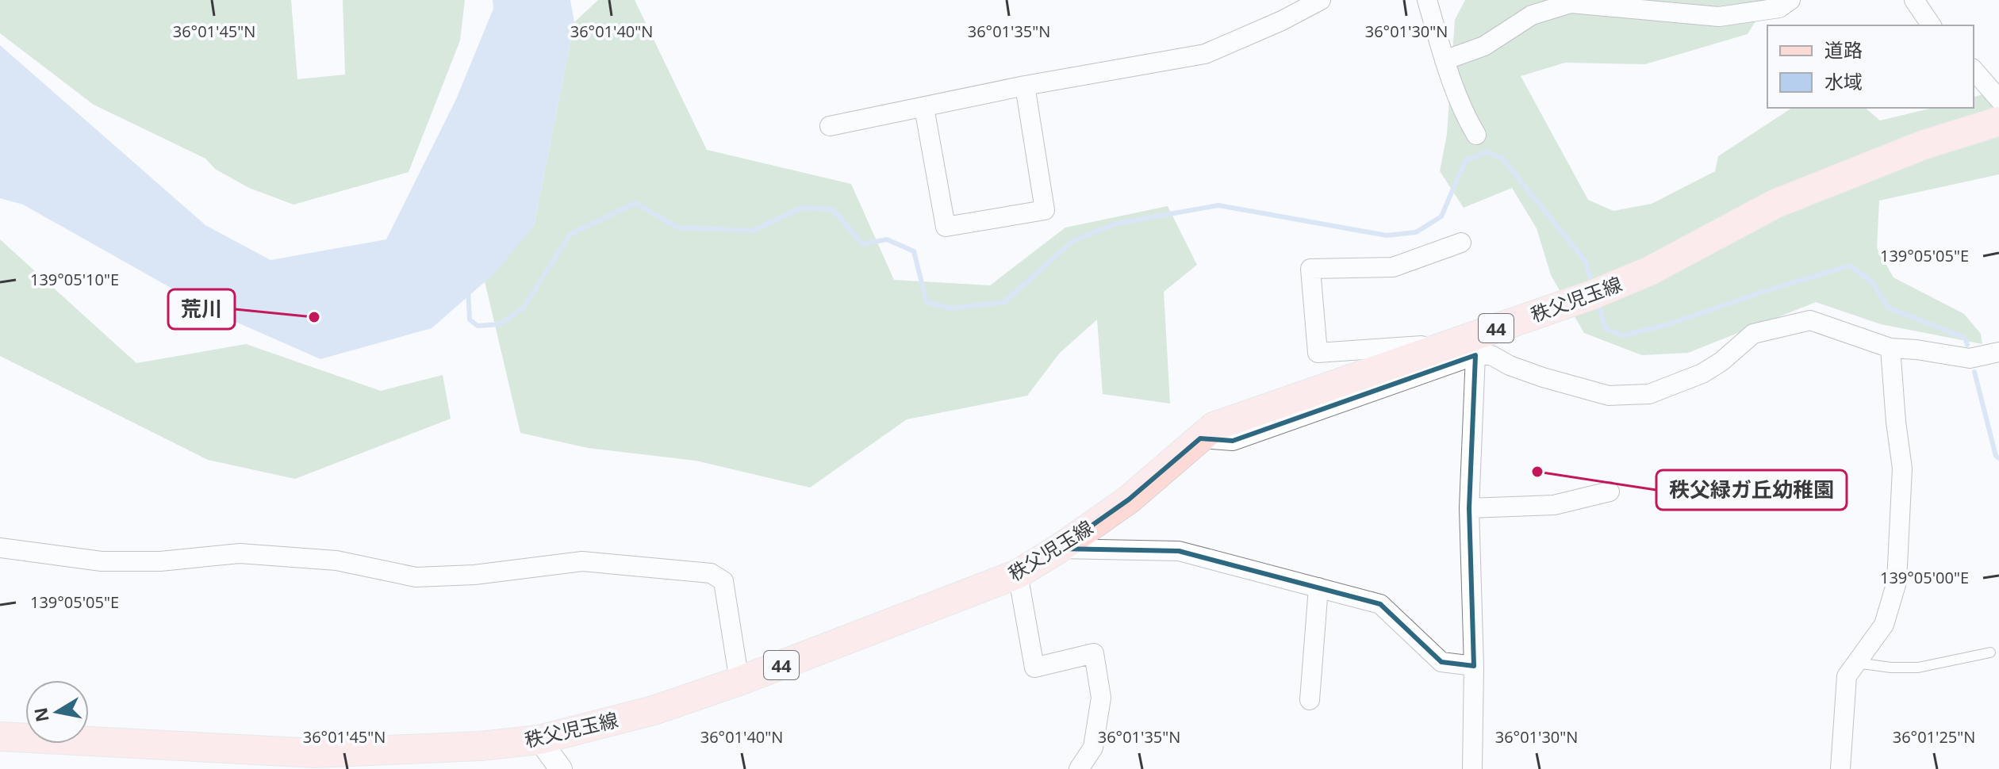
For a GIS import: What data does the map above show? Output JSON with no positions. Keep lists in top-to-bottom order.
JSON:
{
  "streets": {
    "main road": ["秩父児玉線", "44"]
  },
  "places": ["荒川", "秩父緑ガ丘幼稚園"],
  "legend": ["道路", "水域"],
  "north": "left",
  "coordinates": [
    "36°01'45\"N",
    "36°01'40\"N",
    "36°01'35\"N",
    "36°01'30\"N",
    "139°05'05\"E",
    "139°05'10\"E",
    "139°05'00\"E",
    "36°01'25\"N"
  ]
}
